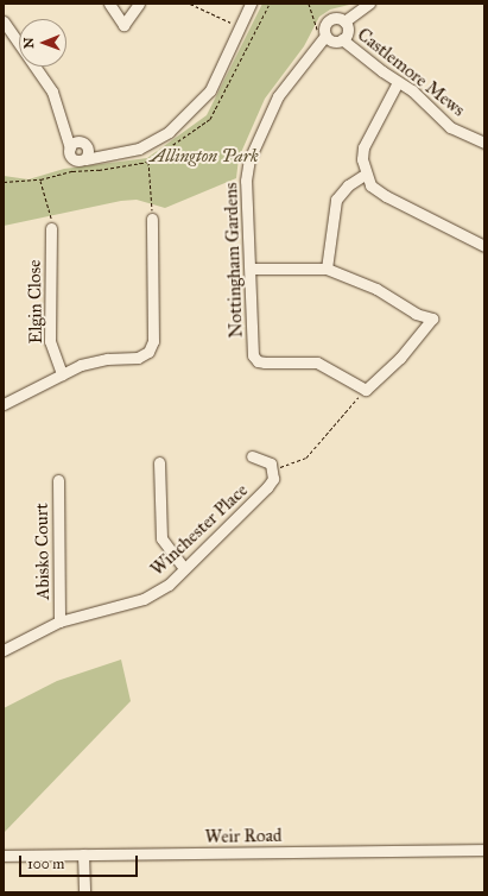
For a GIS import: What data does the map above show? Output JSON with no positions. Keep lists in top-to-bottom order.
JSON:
{
  "streets": {
    "street": [
      "Castlemore Mews",
      "Nottingham Gardens",
      "Elgin Close",
      "Winchester Place",
      "Abisko Court",
      "Weir Road"
    ]
  },
  "crossings": [
    ["Castlemore Mews", "Nottingham Gardens"],
    ["Winchester Place", "Abisko Court"]
  ],
  "parks": ["Allington Park"],
  "scale_bar": "100 m",
  "north": "left"
}
